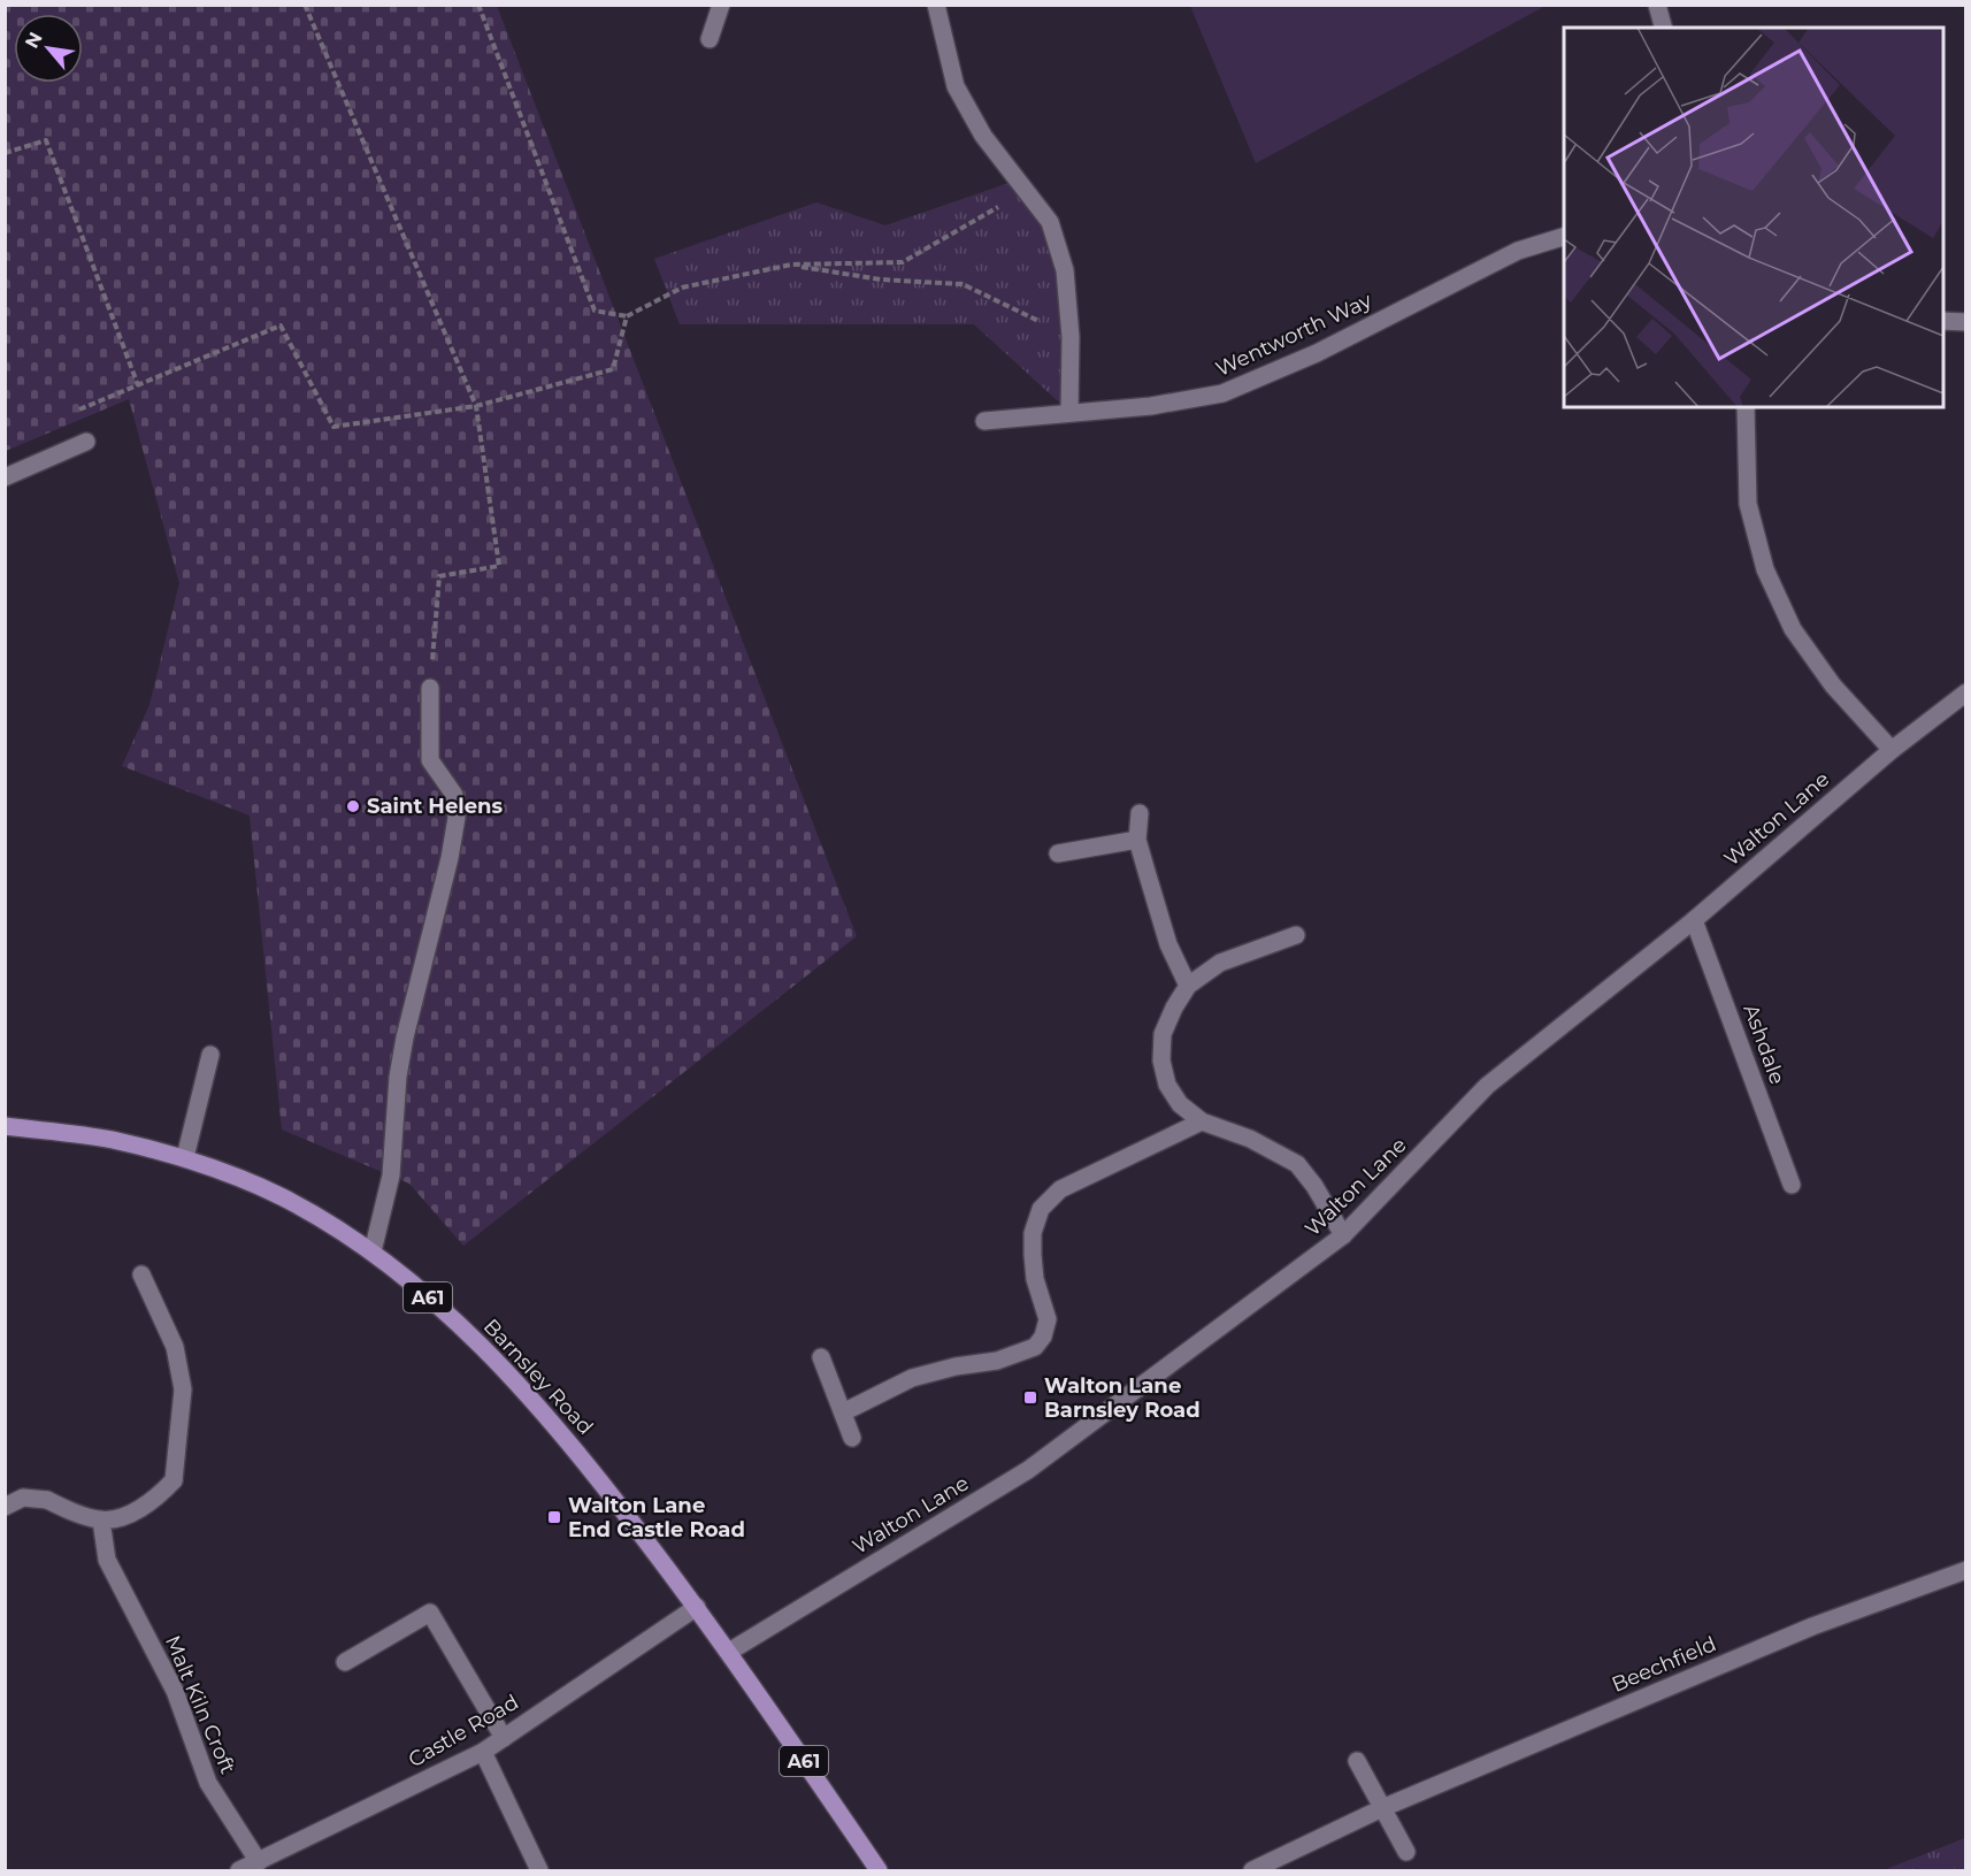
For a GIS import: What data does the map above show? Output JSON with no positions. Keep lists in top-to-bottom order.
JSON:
{
  "streets": {
    "main road": ["A61", "Barnsley Road"],
    "street": [
      "Wentworth Way",
      "Walton Lane",
      "Ashdale",
      "Beechfield",
      "Malt Kiln Croft",
      "Castle Road"
    ]
  },
  "crossings": [
    ["Walton Lane", "Ashdale"],
    ["Walton Lane", "Barnsley Road"],
    ["Barnsley Road", "Castle Road"],
    ["Malt Kiln Croft", "Castle Road"]
  ],
  "places": {
    "other": ["Saint Helens"],
    "transit": ["Walton Lane Barnsley Road", "Walton Lane End Castle Road"]
  },
  "north": "top left"
}
